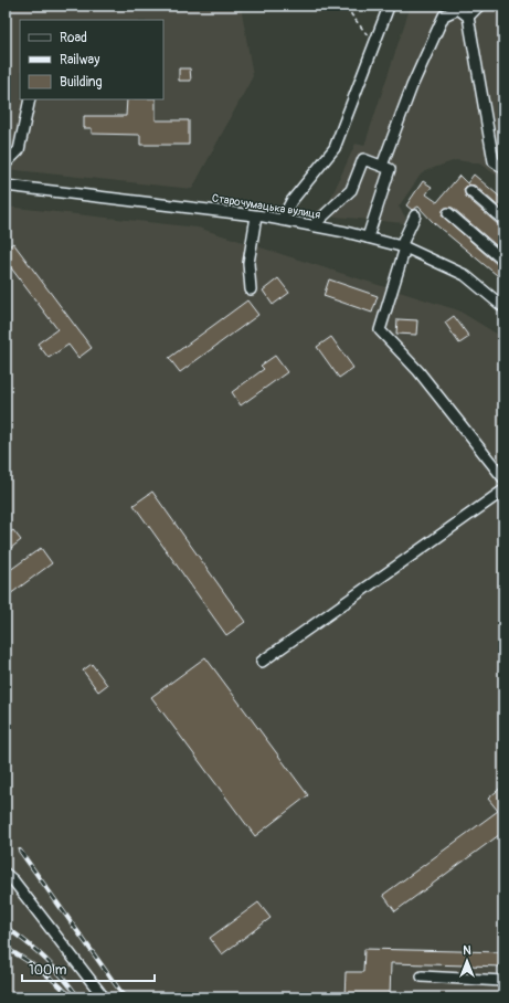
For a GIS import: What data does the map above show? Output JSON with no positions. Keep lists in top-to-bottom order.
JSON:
{
  "streets": {
    "street": ["Старочумацька вулиця"]
  },
  "legend": ["Road", "Railway", "Building"],
  "scale_bar": "100 m",
  "north": "top"
}
